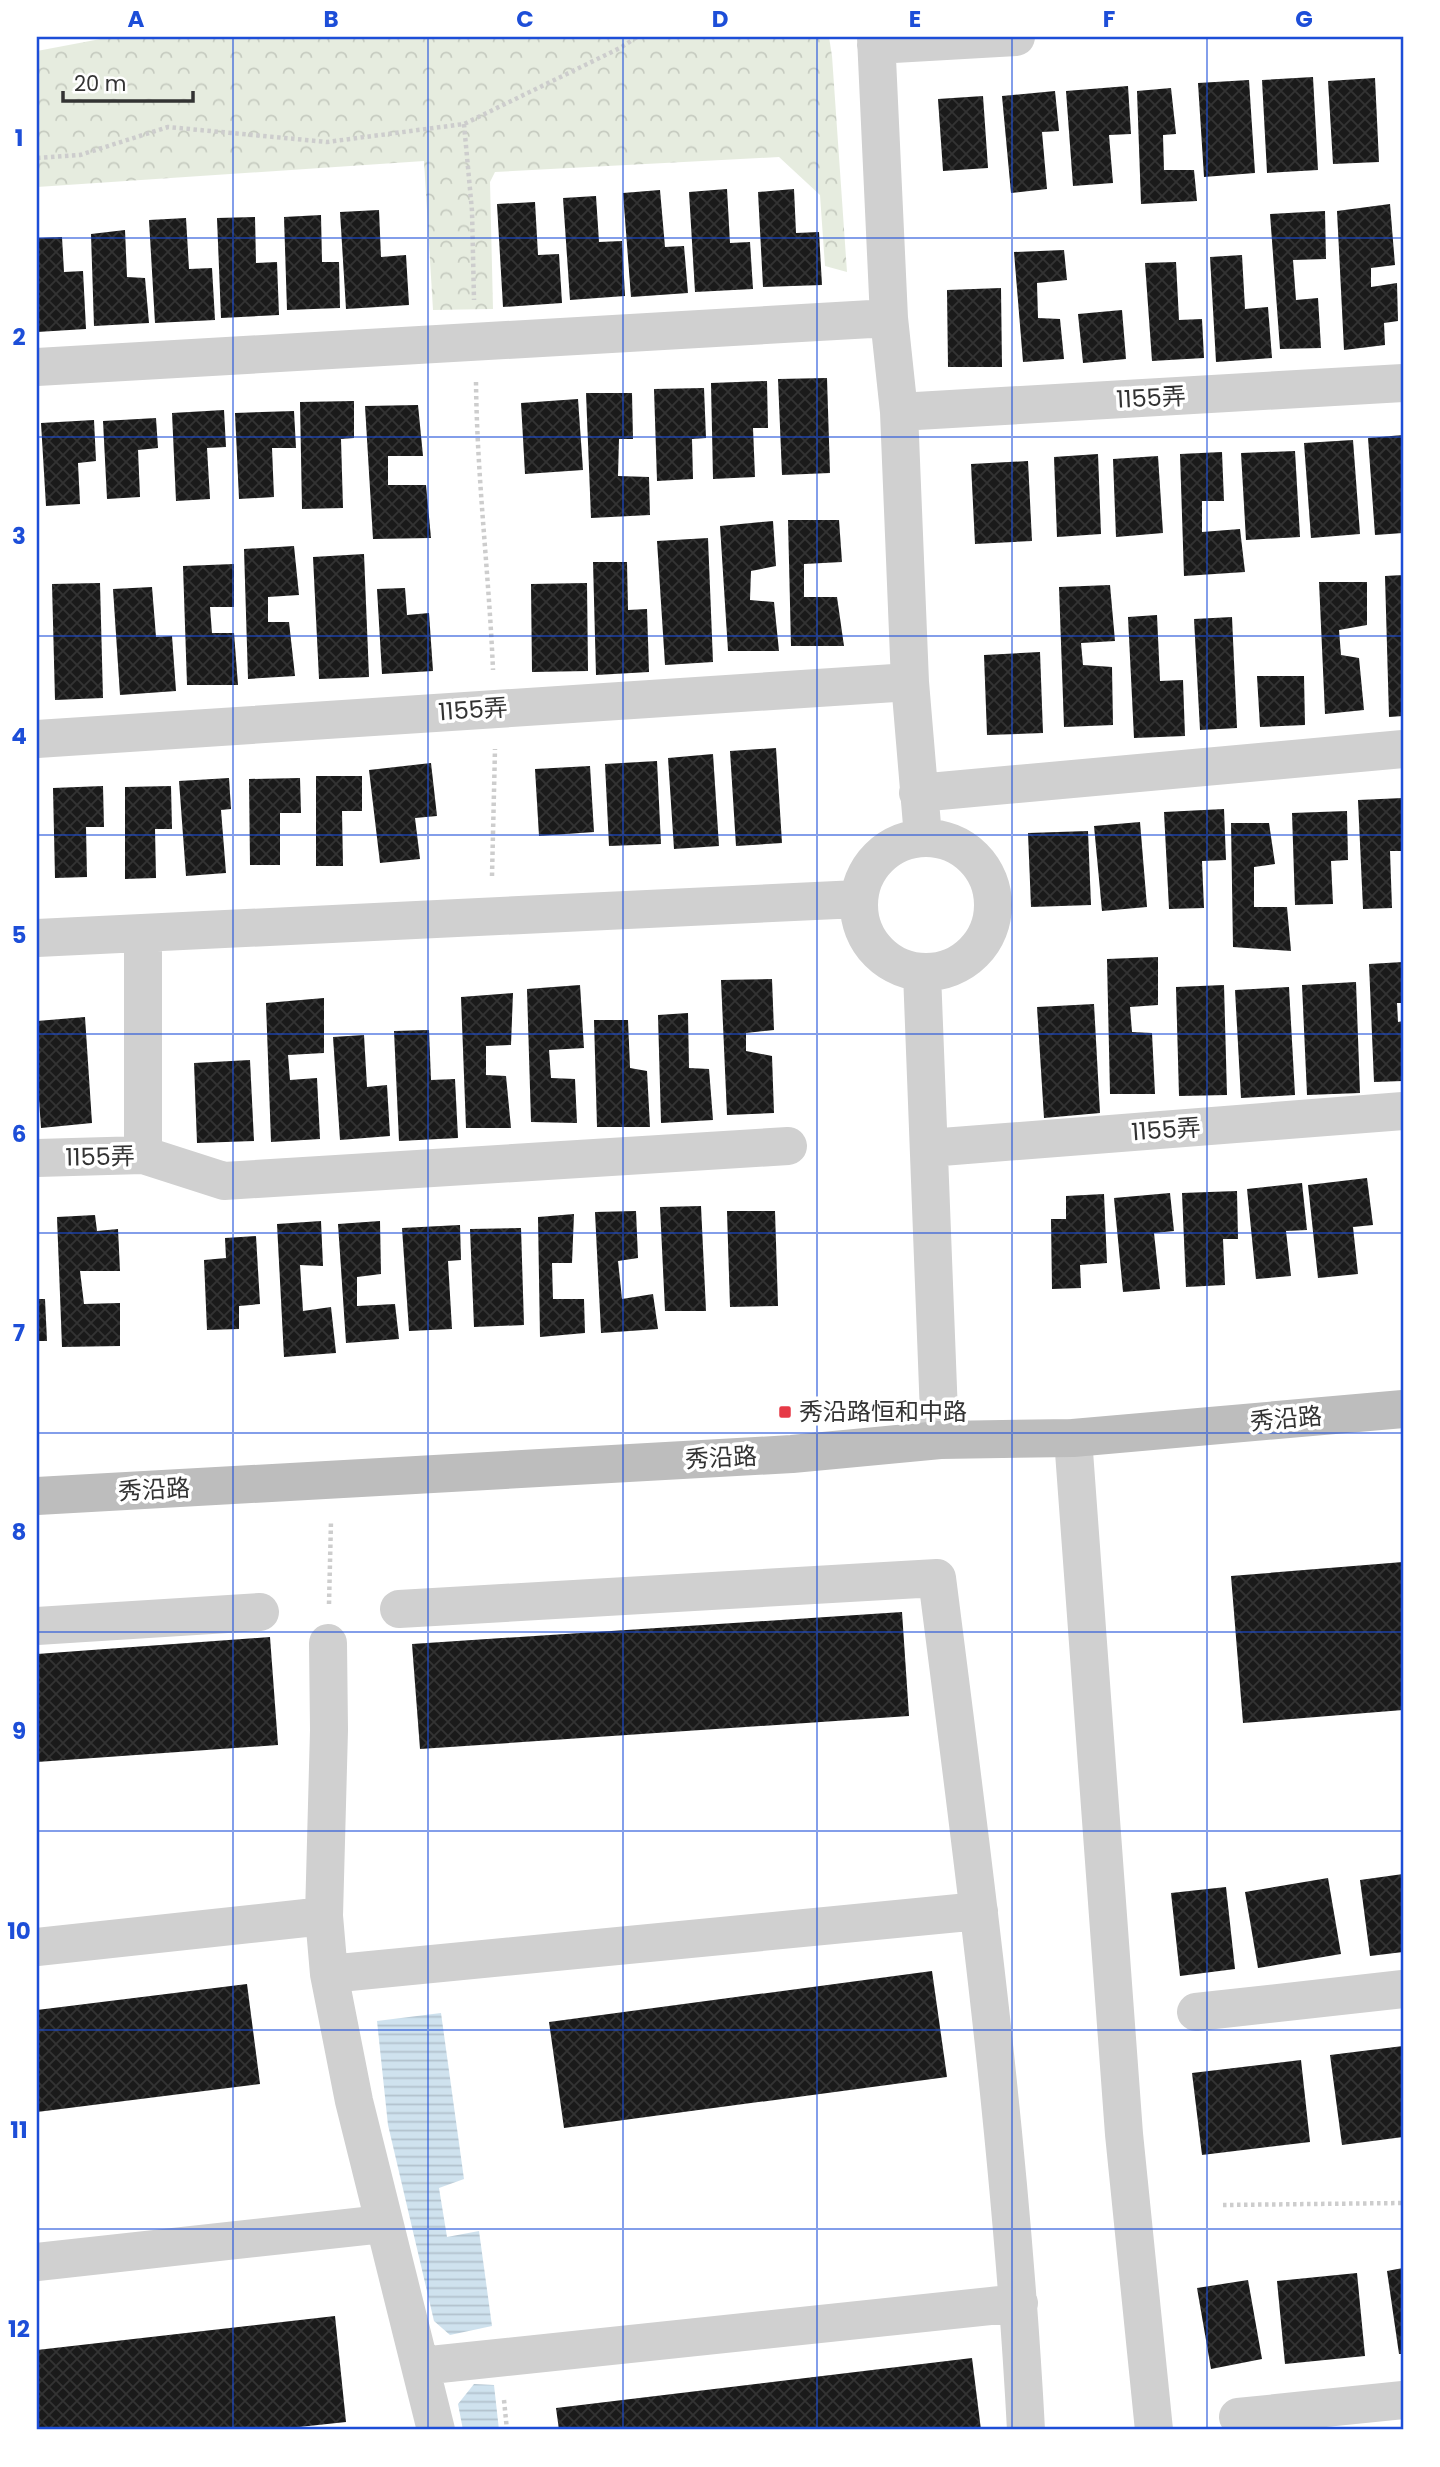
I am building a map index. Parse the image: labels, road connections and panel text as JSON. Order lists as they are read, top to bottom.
{
  "streets": {
    "main road": ["秀沿路"],
    "street": ["1155弄"]
  },
  "places": {
    "transit": ["秀沿路恒和中路"]
  },
  "scale_bar": "20 m",
  "grid": {
    "columns": [
      "A",
      "B",
      "C",
      "D",
      "E",
      "F",
      "G"
    ],
    "rows": [
      "1",
      "2",
      "3",
      "4",
      "5",
      "6",
      "7",
      "8",
      "9",
      "10",
      "11",
      "12"
    ]
  }
}
